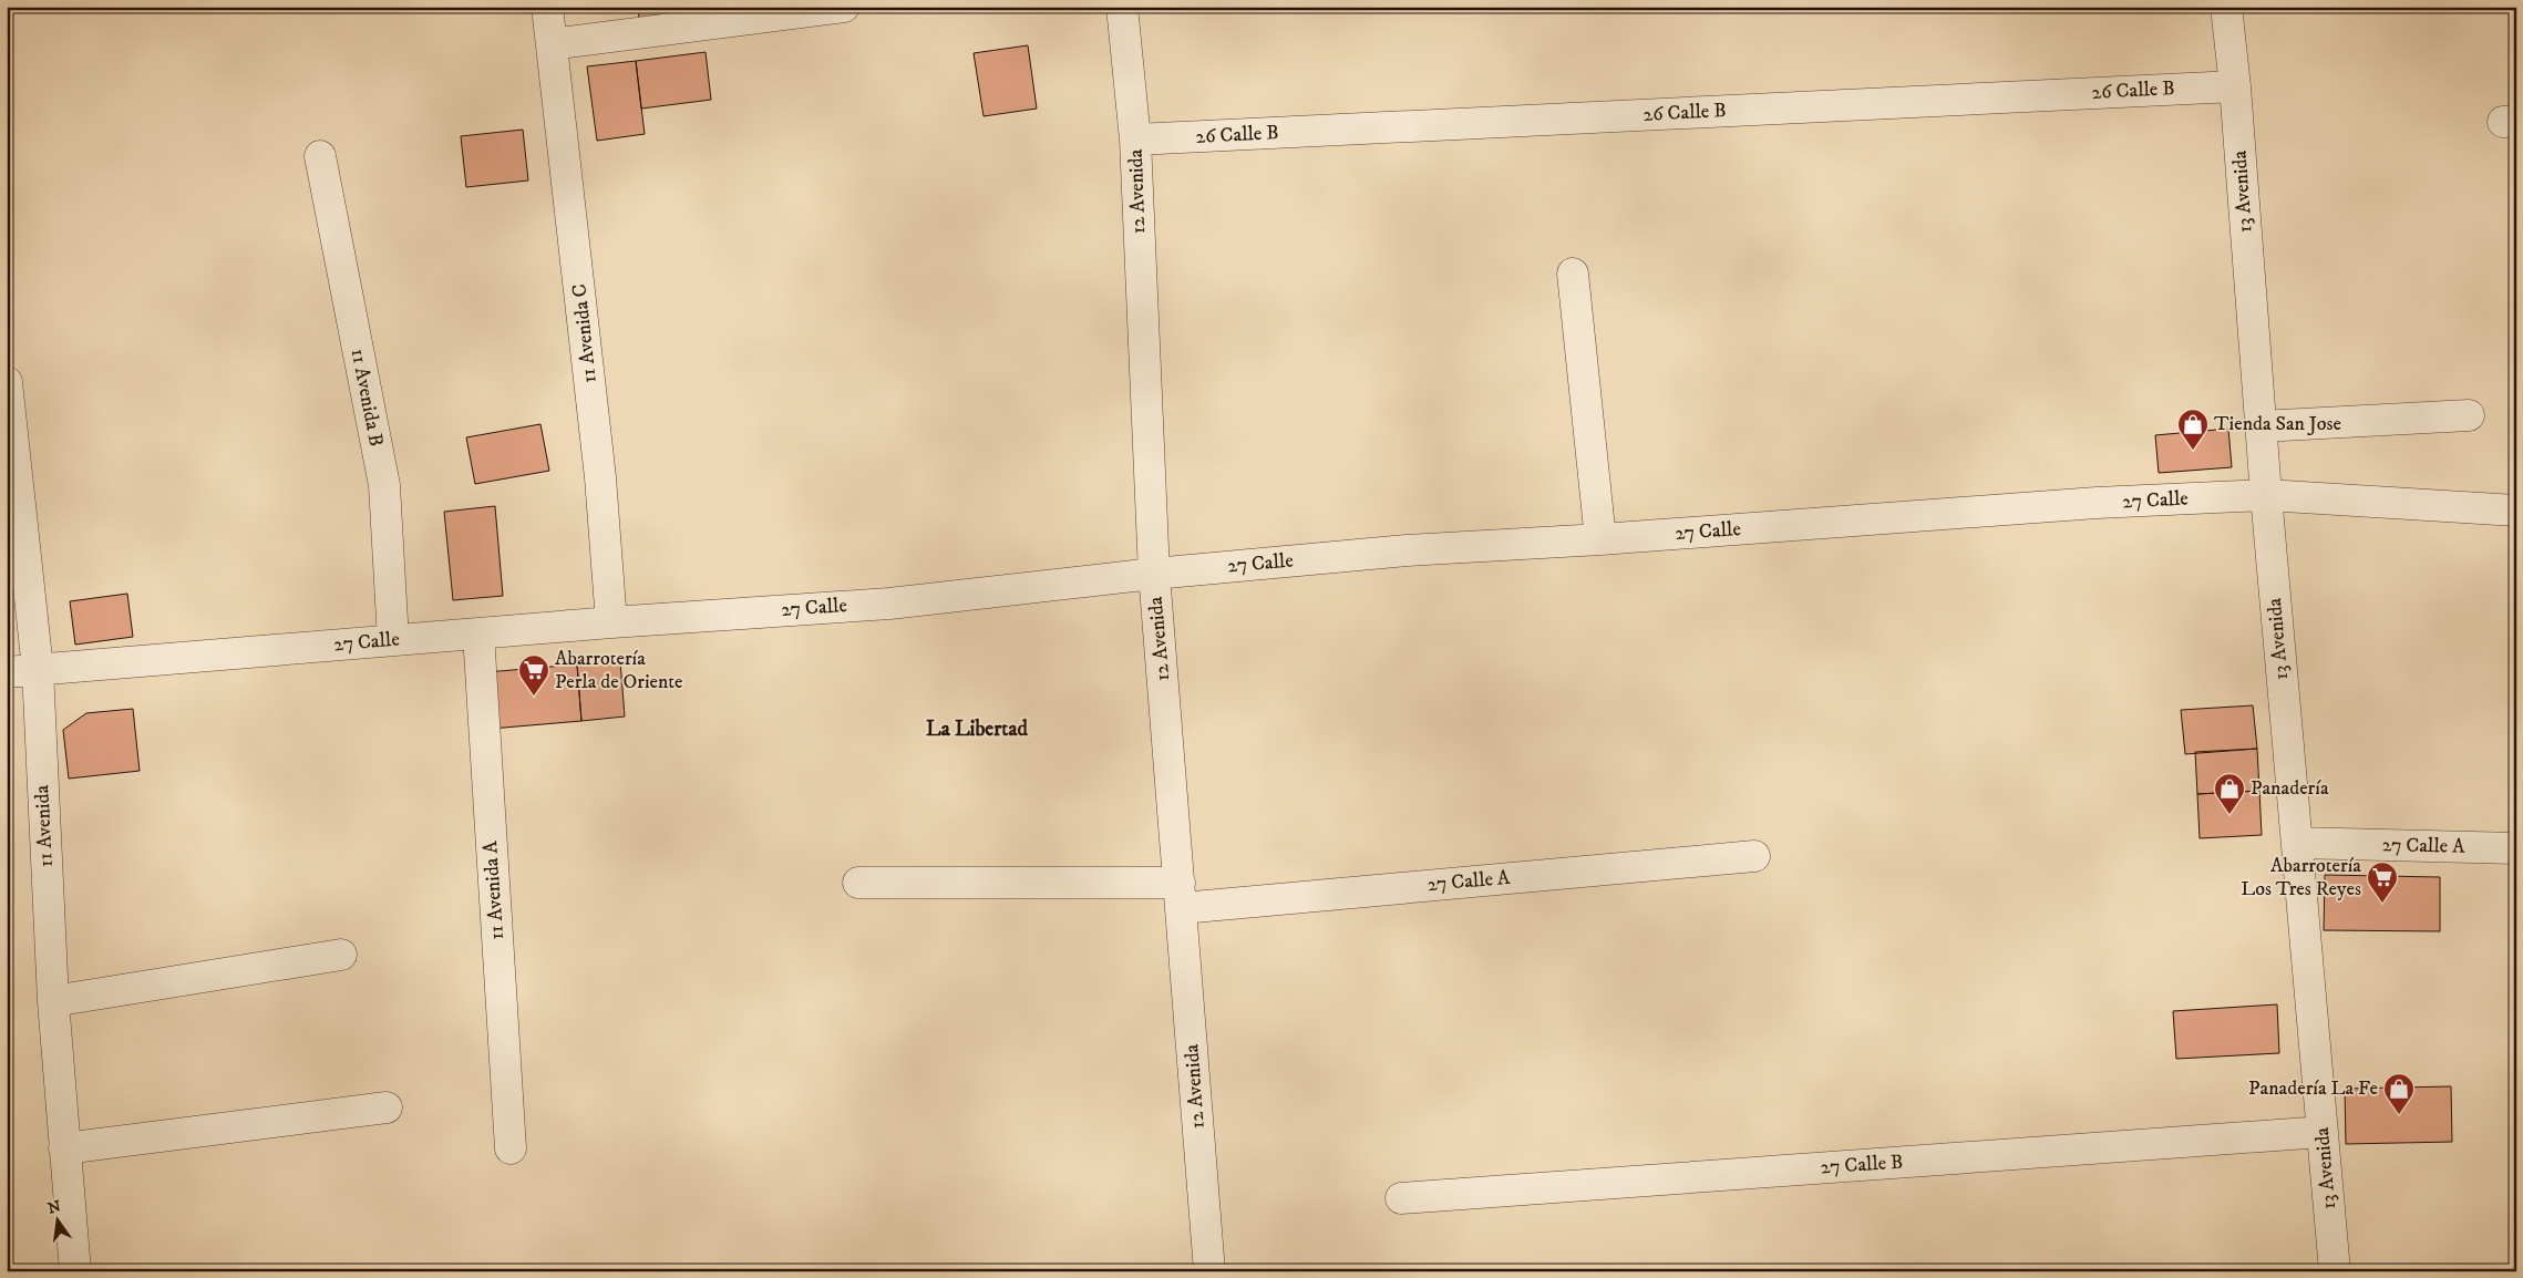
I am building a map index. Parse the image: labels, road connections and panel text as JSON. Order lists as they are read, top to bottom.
{
  "streets": {
    "street": [
      "26 Calle B",
      "12 Avenida",
      "13 Avenida",
      "11 Avenida C",
      "11 Avenida B",
      "27 Calle",
      "11 Avenida",
      "27 Calle A",
      "11 Avenida A",
      "27 Calle B"
    ]
  },
  "crossings": [
    ["26 Calle B", "12 Avenida"],
    ["26 Calle B", "13 Avenida"],
    ["12 Avenida", "27 Calle"],
    ["12 Avenida", "27 Calle A"],
    ["13 Avenida", "27 Calle"],
    ["13 Avenida", "27 Calle A"],
    ["13 Avenida", "27 Calle B"],
    ["11 Avenida C", "27 Calle"],
    ["11 Avenida B", "27 Calle"],
    ["27 Calle", "11 Avenida"],
    ["27 Calle", "11 Avenida A"]
  ],
  "districts": ["La Libertad"],
  "places": {
    "shop": ["Tienda San Jose", "Panadería", "Panadería La Fe"],
    "supermarket": ["Abarrotería Perla de Oriente", "Abarrotería Los Tres Reyes"]
  },
  "north": "top"
}
